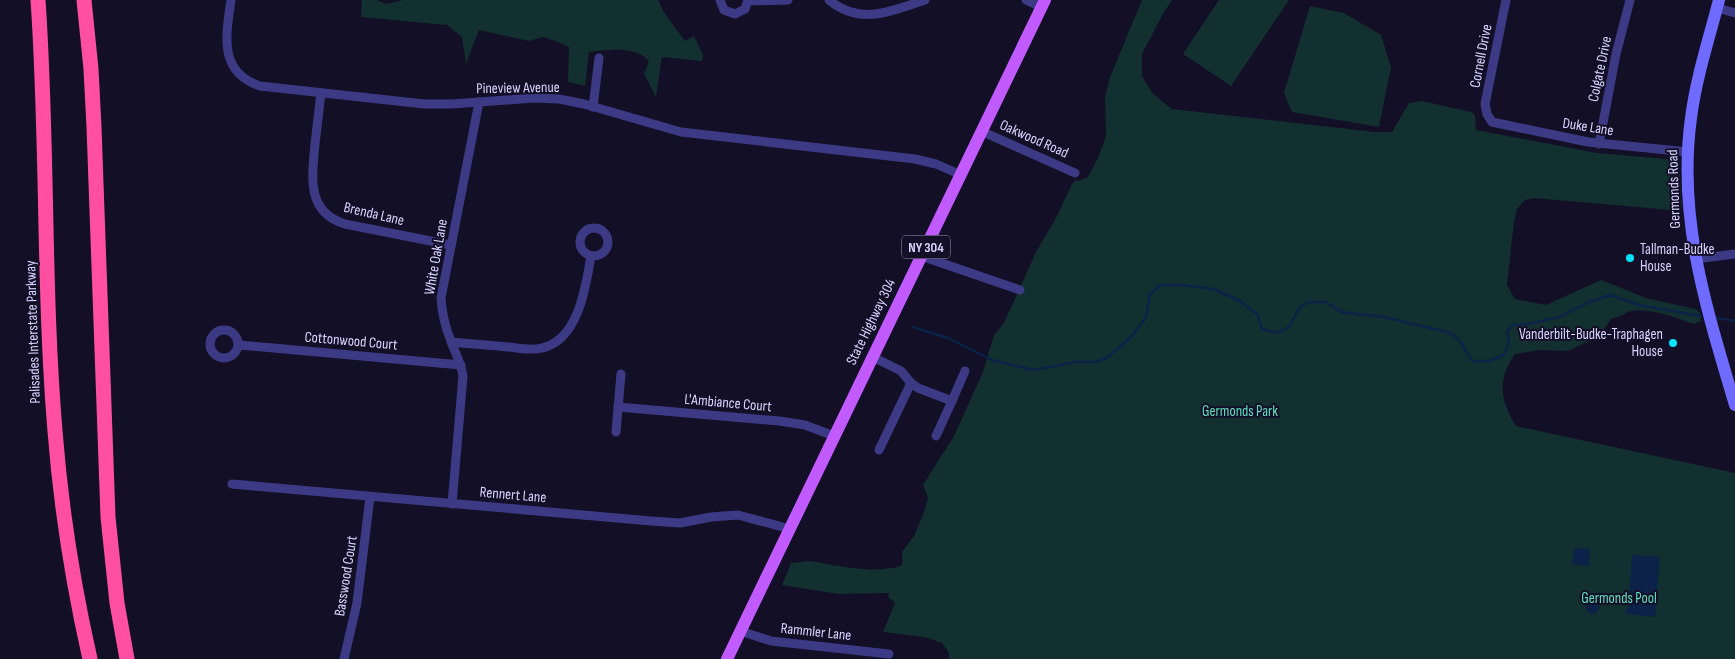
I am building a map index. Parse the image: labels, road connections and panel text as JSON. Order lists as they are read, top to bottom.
{
  "streets": {
    "highway": ["Palisades Interstate Parkway"],
    "main road": ["NY 304", "State Highway 304"],
    "street": [
      "Cornell Drive",
      "Colgate Drive",
      "Pineview Avenue",
      "Duke Lane",
      "Oakwood Road",
      "Germonds Road",
      "Brenda Lane",
      "White Oak Lane",
      "Cottonwood Court",
      "L'Ambiance Court",
      "Rennert Lane",
      "Basswood Court",
      "Rammler Lane"
    ]
  },
  "crossings": [
    ["Cornell Drive", "Duke Lane"],
    ["Colgate Drive", "Duke Lane"],
    ["Pineview Avenue", "Brenda Lane"],
    ["Pineview Avenue", "White Oak Lane"],
    ["Pineview Avenue", "State Highway 304"],
    ["Duke Lane", "Germonds Road"],
    ["Oakwood Road", "State Highway 304"],
    ["Brenda Lane", "White Oak Lane"],
    ["White Oak Lane", "Cottonwood Court"],
    ["White Oak Lane", "Rennert Lane"],
    ["State Highway 304", "L'Ambiance Court"],
    ["State Highway 304", "Rennert Lane"],
    ["State Highway 304", "Rammler Lane"],
    ["Rennert Lane", "Basswood Court"]
  ],
  "parks": ["Germonds Park", "Germonds Pool"],
  "places": ["Tallman-Budke House", "Vanderbilt-Budke-Traphagen House"]
}
